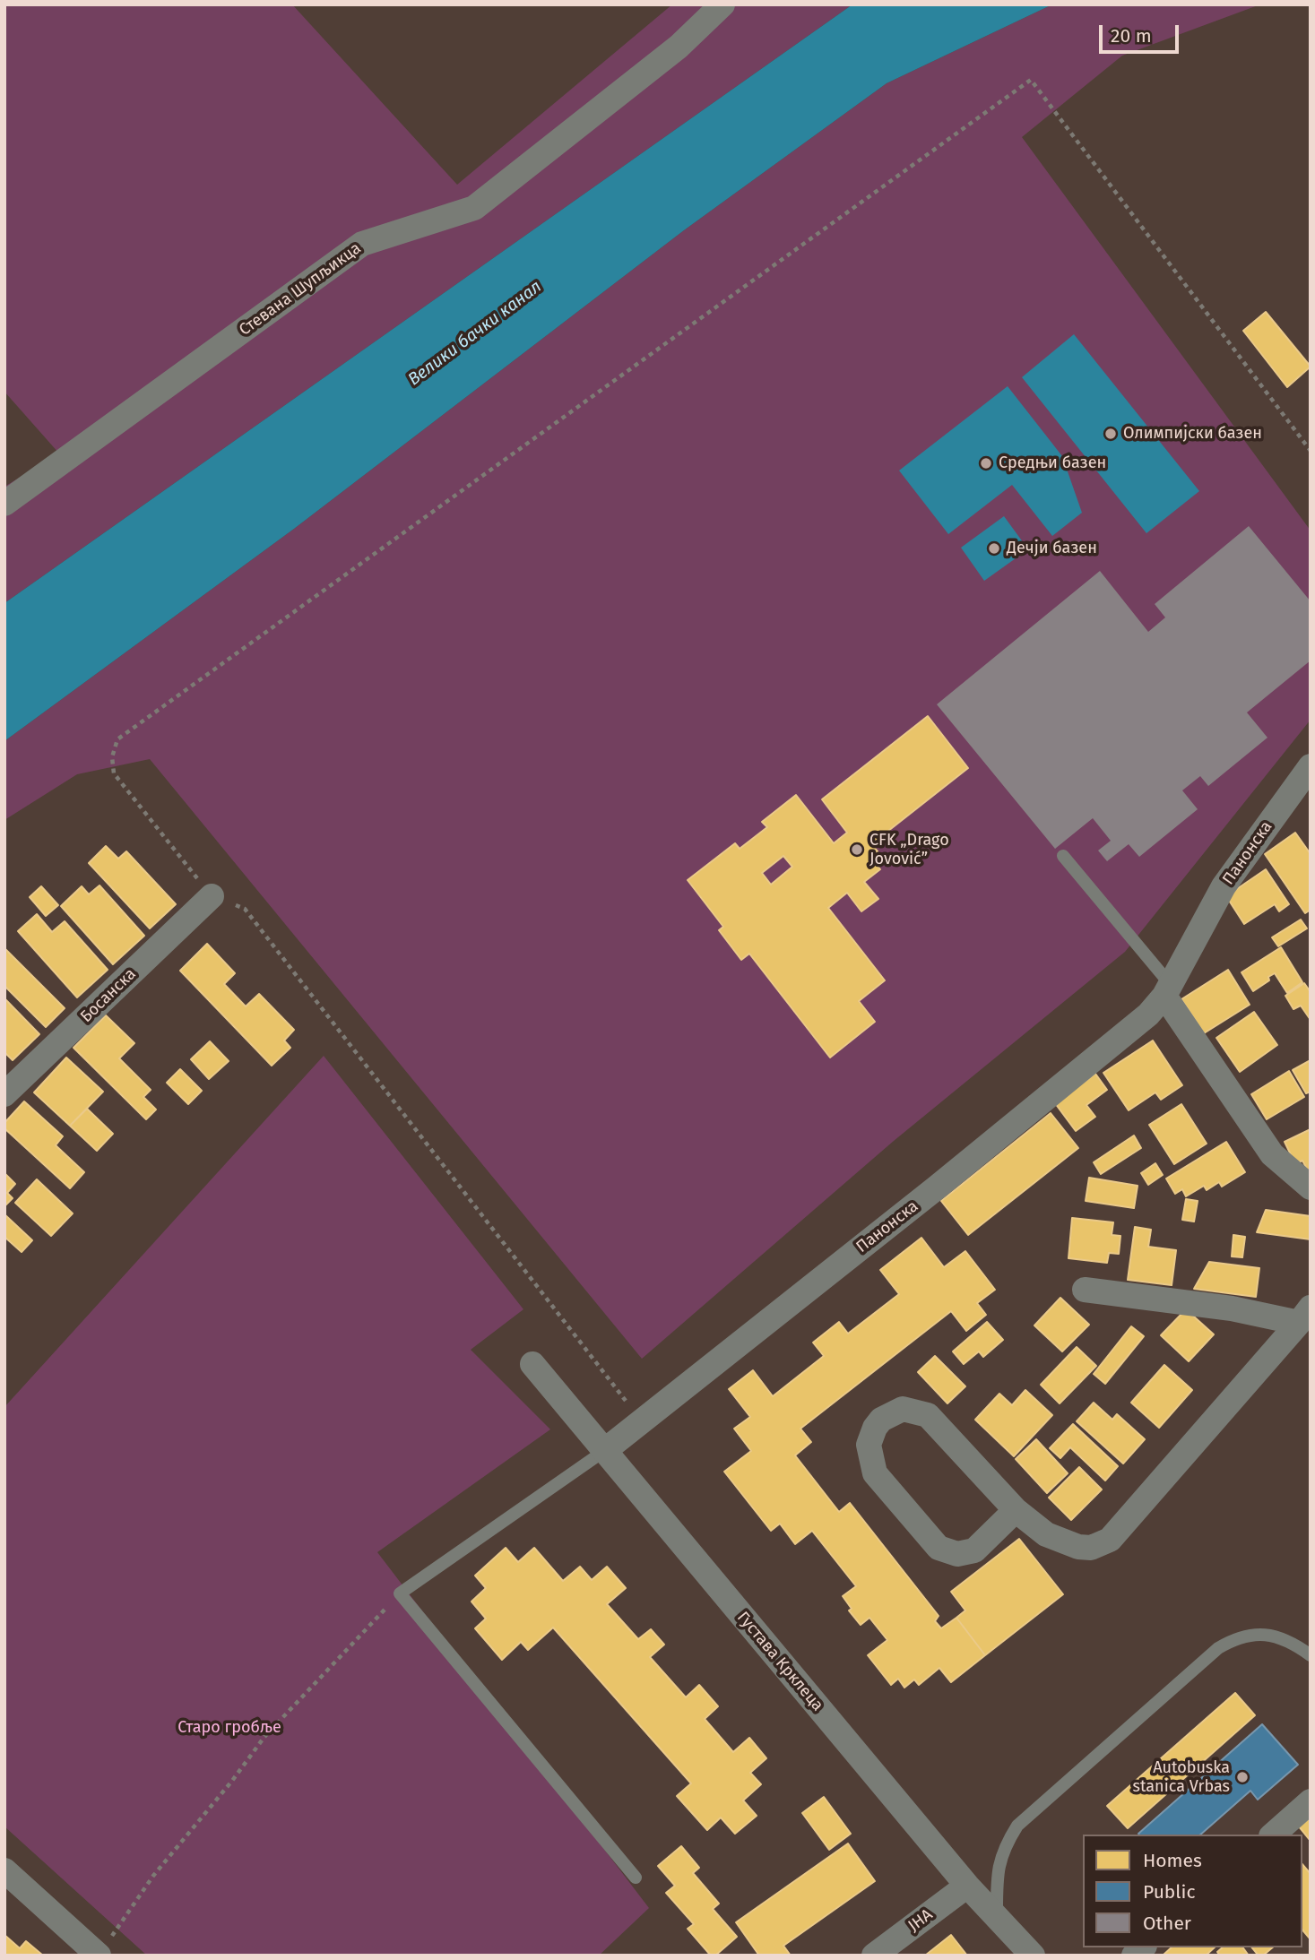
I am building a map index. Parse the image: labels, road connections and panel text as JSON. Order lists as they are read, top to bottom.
{
  "streets": {
    "street": [
      "Стевана Шупљикца",
      "Панонска",
      "Босанска",
      "Густава Крклеца",
      "ЈНА"
    ]
  },
  "crossings": [
    ["Панонска", "Густава Крклеца"],
    ["Густава Крклеца", "ЈНА"]
  ],
  "water": ["Велики бачки канал"],
  "parks": ["Старо гробље"],
  "places": [
    "Олимпијски базен",
    "Средњи базен",
    "Дечји базен",
    "CFK „Drago Jovović”",
    "Autobuska stanica Vrbas"
  ],
  "legend": ["Homes", "Public", "Other"],
  "scale_bar": "20 m"
}
